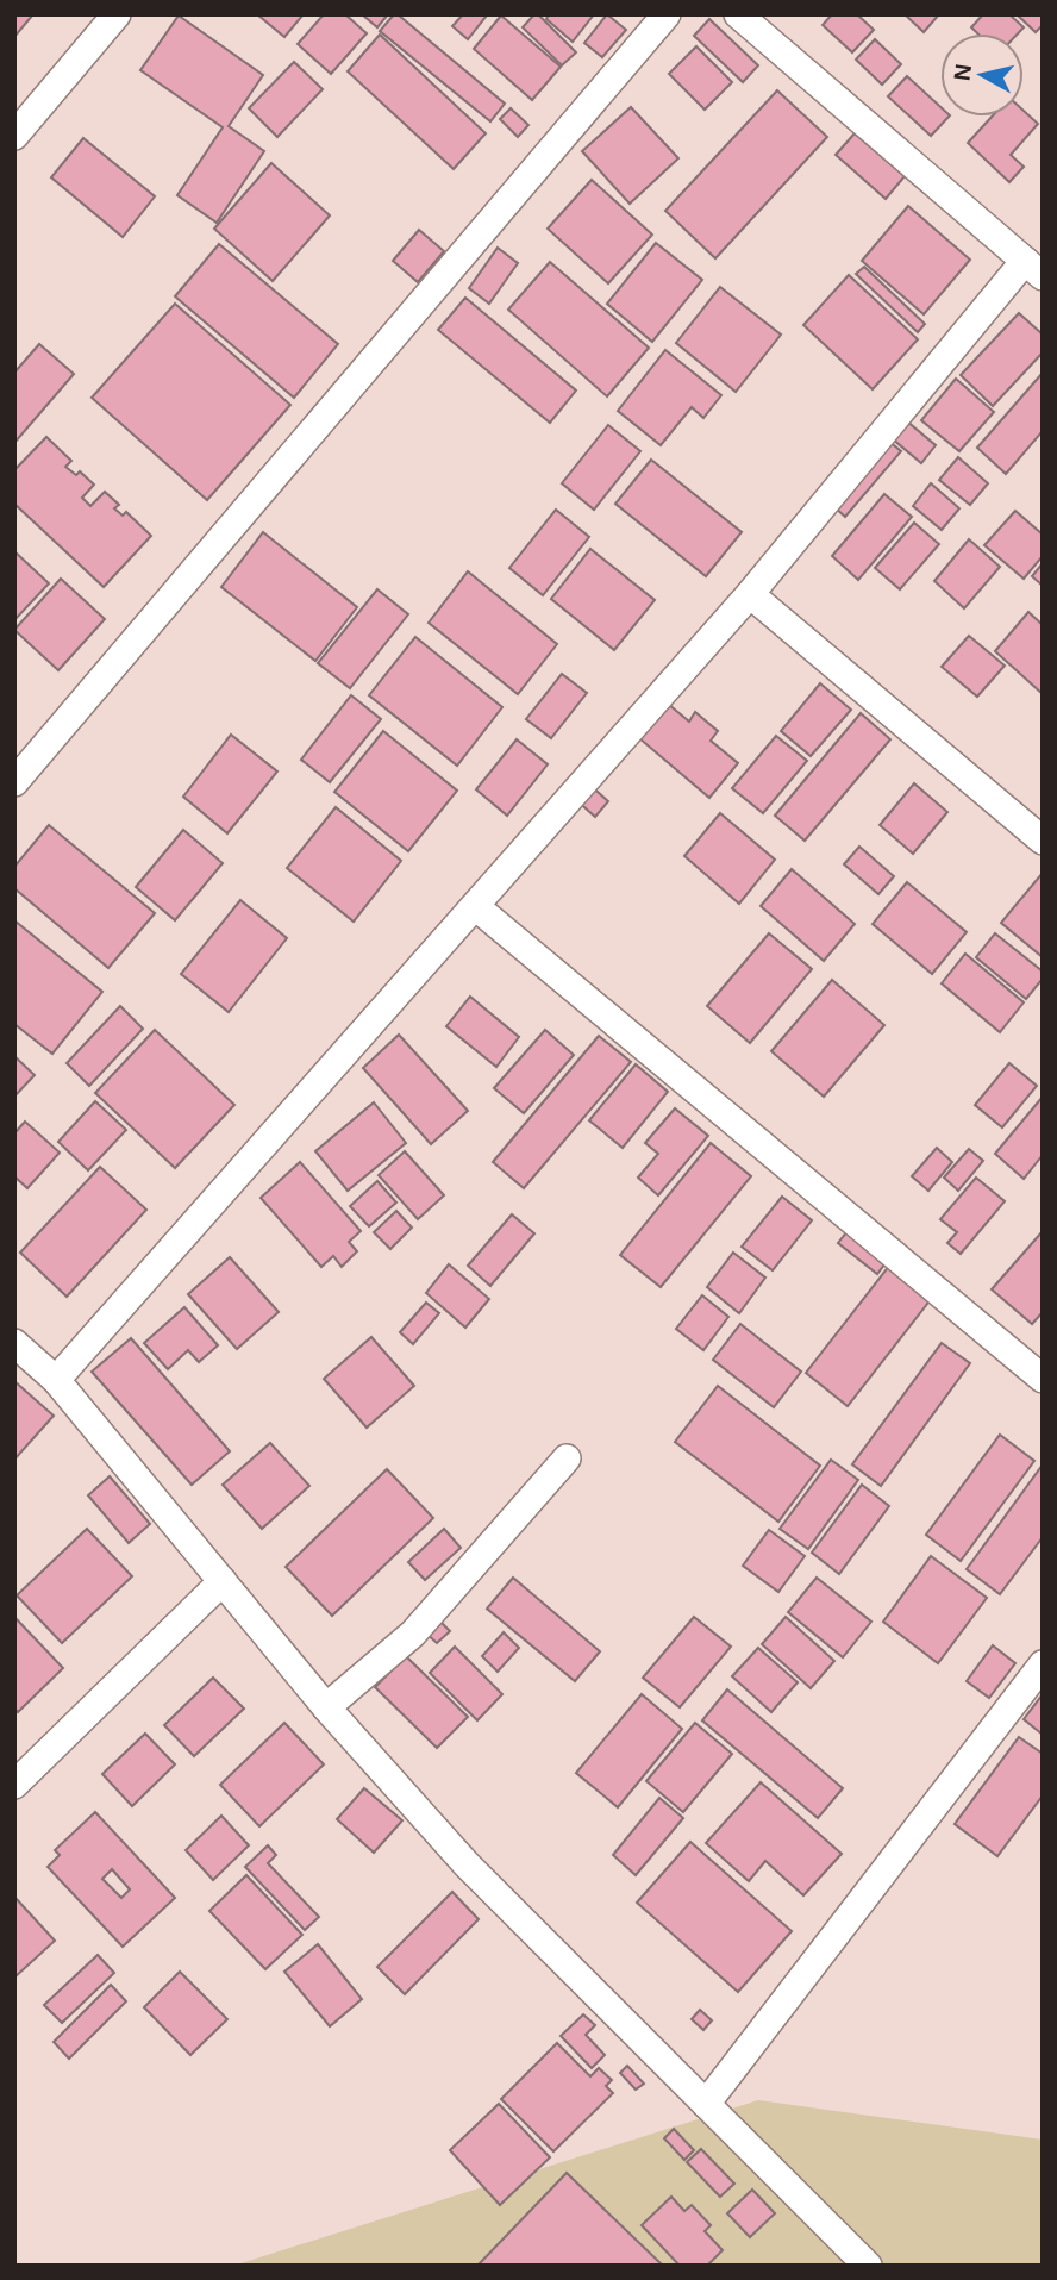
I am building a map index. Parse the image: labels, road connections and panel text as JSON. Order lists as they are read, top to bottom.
{
  "north": "left"
}
